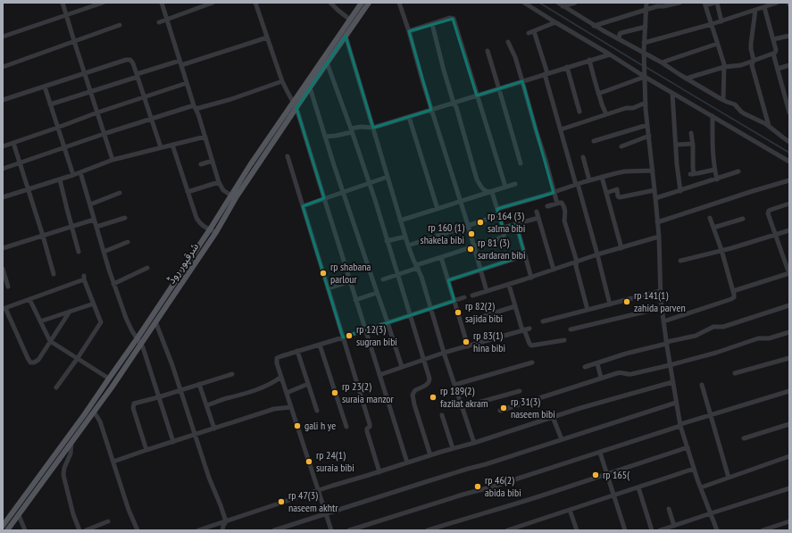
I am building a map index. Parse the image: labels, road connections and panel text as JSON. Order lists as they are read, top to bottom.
{
  "streets": {
    "main road": ["شرقپور روڈ"]
  },
  "places": [
    "rp 164 (3) salma bibi",
    "rp 160 (1) shakela bibi",
    "rp 81 (3) sardaran bibi",
    "rp shabana parlour",
    "rp 141(1) zahida parven",
    "rp 82(2) sajida bibi",
    "rp 12(3) sugran bibi",
    "rp 83(1) hina bibi",
    "rp 23(2) suraia manzor",
    "rp 189(2) fazilat akram",
    "rp 31(3) naseem bibi",
    "gali h ye",
    "rp 24(1) suraia bibi",
    "rp 165(",
    "rp 46(2) abida bibi",
    "rp 47(3) naseem akhtr"
  ]
}
